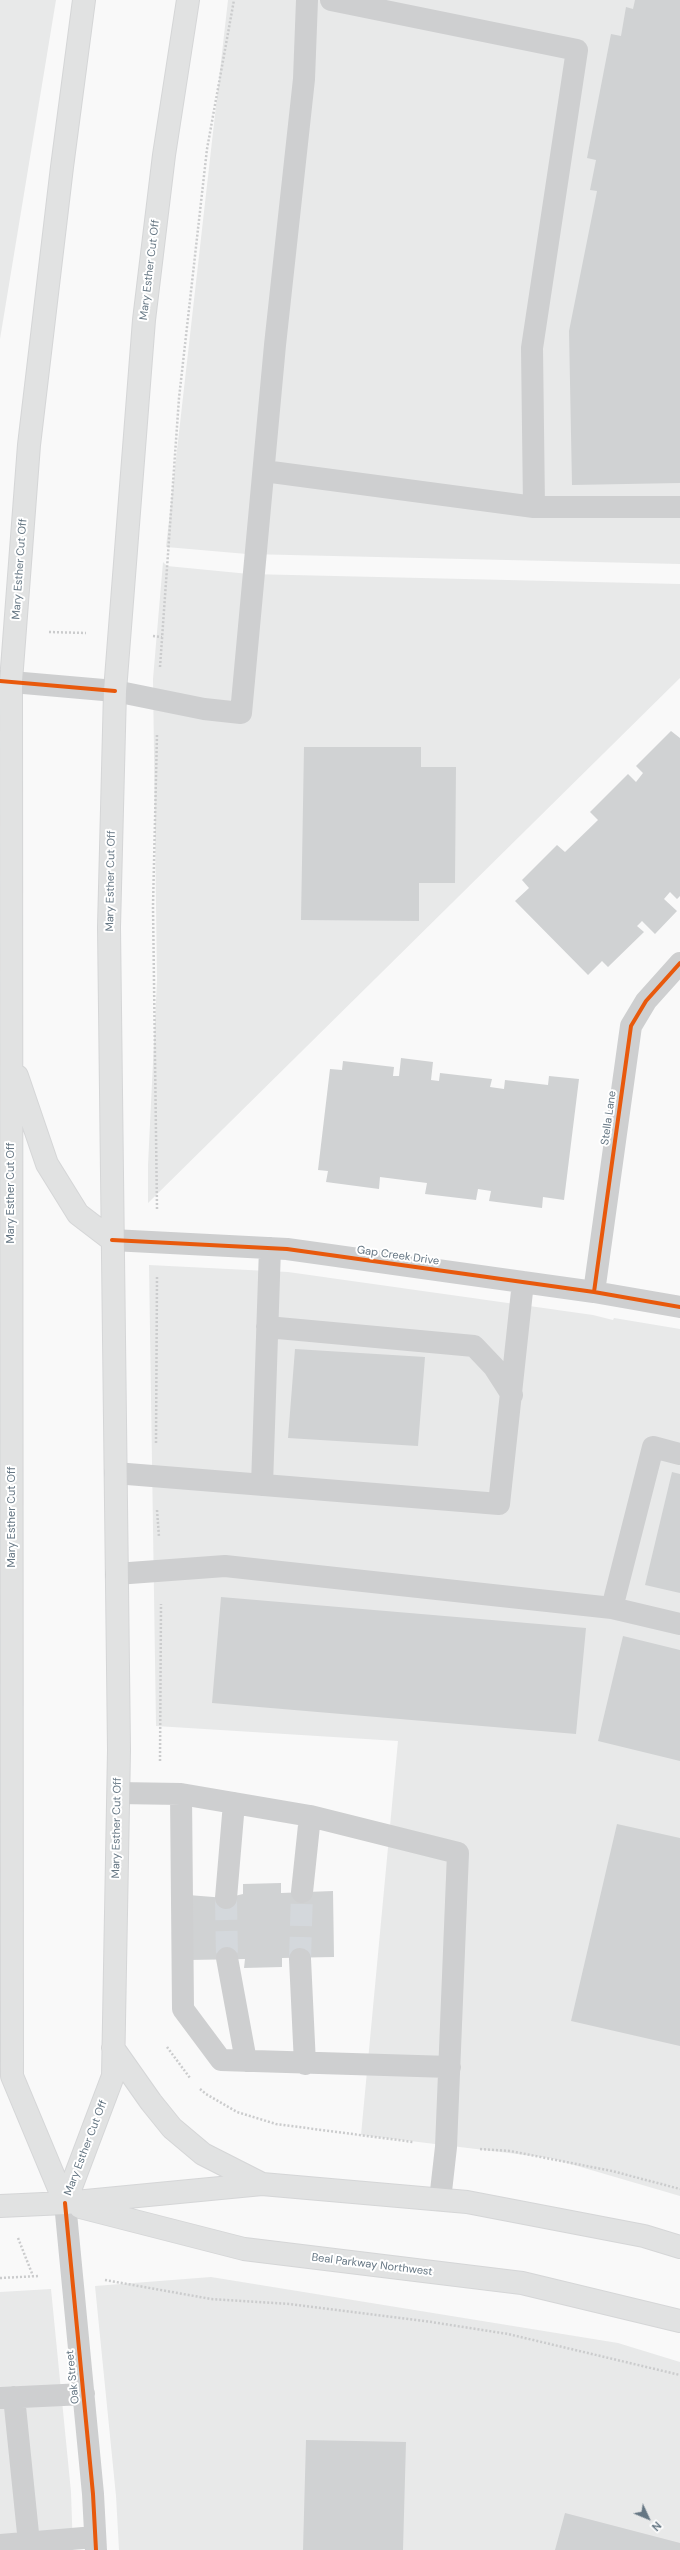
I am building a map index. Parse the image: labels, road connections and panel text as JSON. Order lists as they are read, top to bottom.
{
  "streets": {
    "main road": ["Mary Esther Cut Off", "Beal Parkway Northwest"],
    "street": ["Stella Lane", "Gap Creek Drive", "Oak Street"]
  },
  "crossings": [
    ["Mary Esther Cut Off", "Gap Creek Drive"],
    ["Mary Esther Cut Off", "Beal Parkway Northwest"],
    ["Mary Esther Cut Off", "Oak Street"],
    ["Stella Lane", "Gap Creek Drive"],
    ["Beal Parkway Northwest", "Oak Street"]
  ],
  "north": "bottom right"
}
